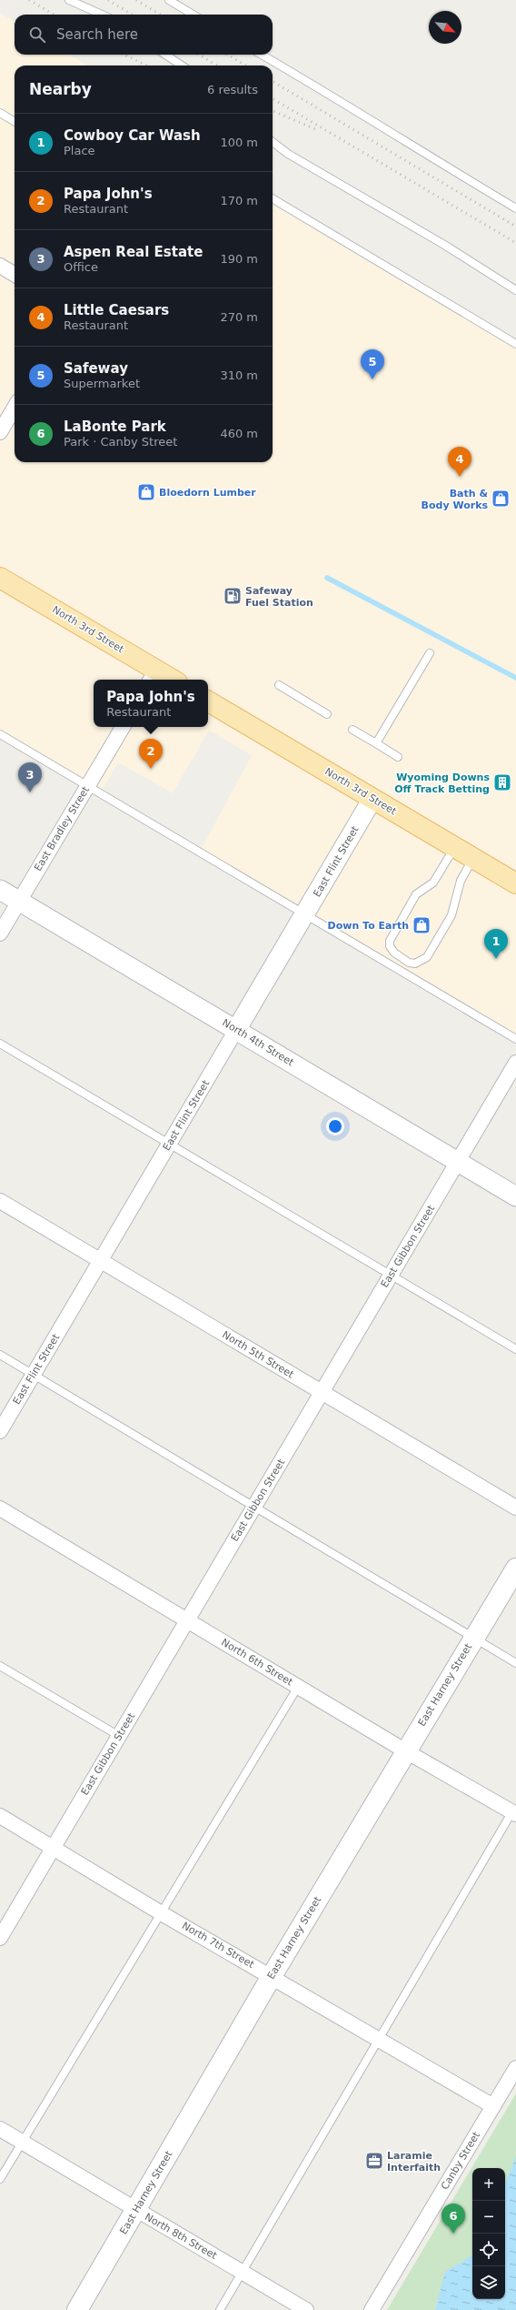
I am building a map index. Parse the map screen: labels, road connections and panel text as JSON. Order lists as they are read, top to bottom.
{
  "streets": {
    "main road": ["North 3rd Street", "East Harney Street"],
    "street": [
      "East Bradley Street",
      "East Flint Street",
      "North 4th Street",
      "East Gibbon Street",
      "North 5th Street",
      "North 6th Street",
      "North 7th Street",
      "Canby Street",
      "North 8th Street"
    ]
  },
  "crossings": [
    ["North 3rd Street", "East Flint Street"],
    ["East Bradley Street", "North 4th Street"],
    ["East Flint Street", "North 4th Street"],
    ["East Flint Street", "North 5th Street"],
    ["North 4th Street", "East Gibbon Street"],
    ["East Gibbon Street", "North 5th Street"],
    ["East Gibbon Street", "North 6th Street"],
    ["East Gibbon Street", "North 7th Street"],
    ["North 6th Street", "East Harney Street"],
    ["East Harney Street", "North 7th Street"],
    ["East Harney Street", "North 8th Street"],
    ["North 7th Street", "Canby Street"]
  ],
  "places": {
    "shop": ["Bloedorn Lumber", "Bath & Body Works", "Down To Earth"],
    "fuel station": ["Safeway Fuel Station"],
    "building": ["Wyoming Downs Off Track Betting"],
    "office": ["Laramie Interfaith"]
  },
  "north": "bottom right",
  "page": {
    "search": "Search here",
    "heading": ["Nearby", "6 results"],
    "list": [
      {
        "mark": "1",
        "name": "Cowboy Car Wash",
        "note": "Place",
        "value": "100 m"
      },
      {
        "mark": "2",
        "name": "Papa John's",
        "note": "Restaurant",
        "value": "170 m"
      },
      {
        "mark": "3",
        "name": "Aspen Real Estate",
        "note": "Office",
        "value": "190 m"
      },
      {
        "mark": "4",
        "name": "Little Caesars",
        "note": "Restaurant",
        "value": "270 m"
      },
      {
        "mark": "5",
        "name": "Safeway",
        "note": "Supermarket",
        "value": "310 m"
      },
      {
        "mark": "6",
        "name": "LaBonte Park",
        "note": "Park · Canby Street",
        "value": "460 m"
      }
    ],
    "pins": [
      "5",
      "4",
      "2",
      "3",
      "1",
      "6"
    ],
    "popup": ["Papa John's", "Restaurant"],
    "map_buttons": ["+", "−"]
  }
}
